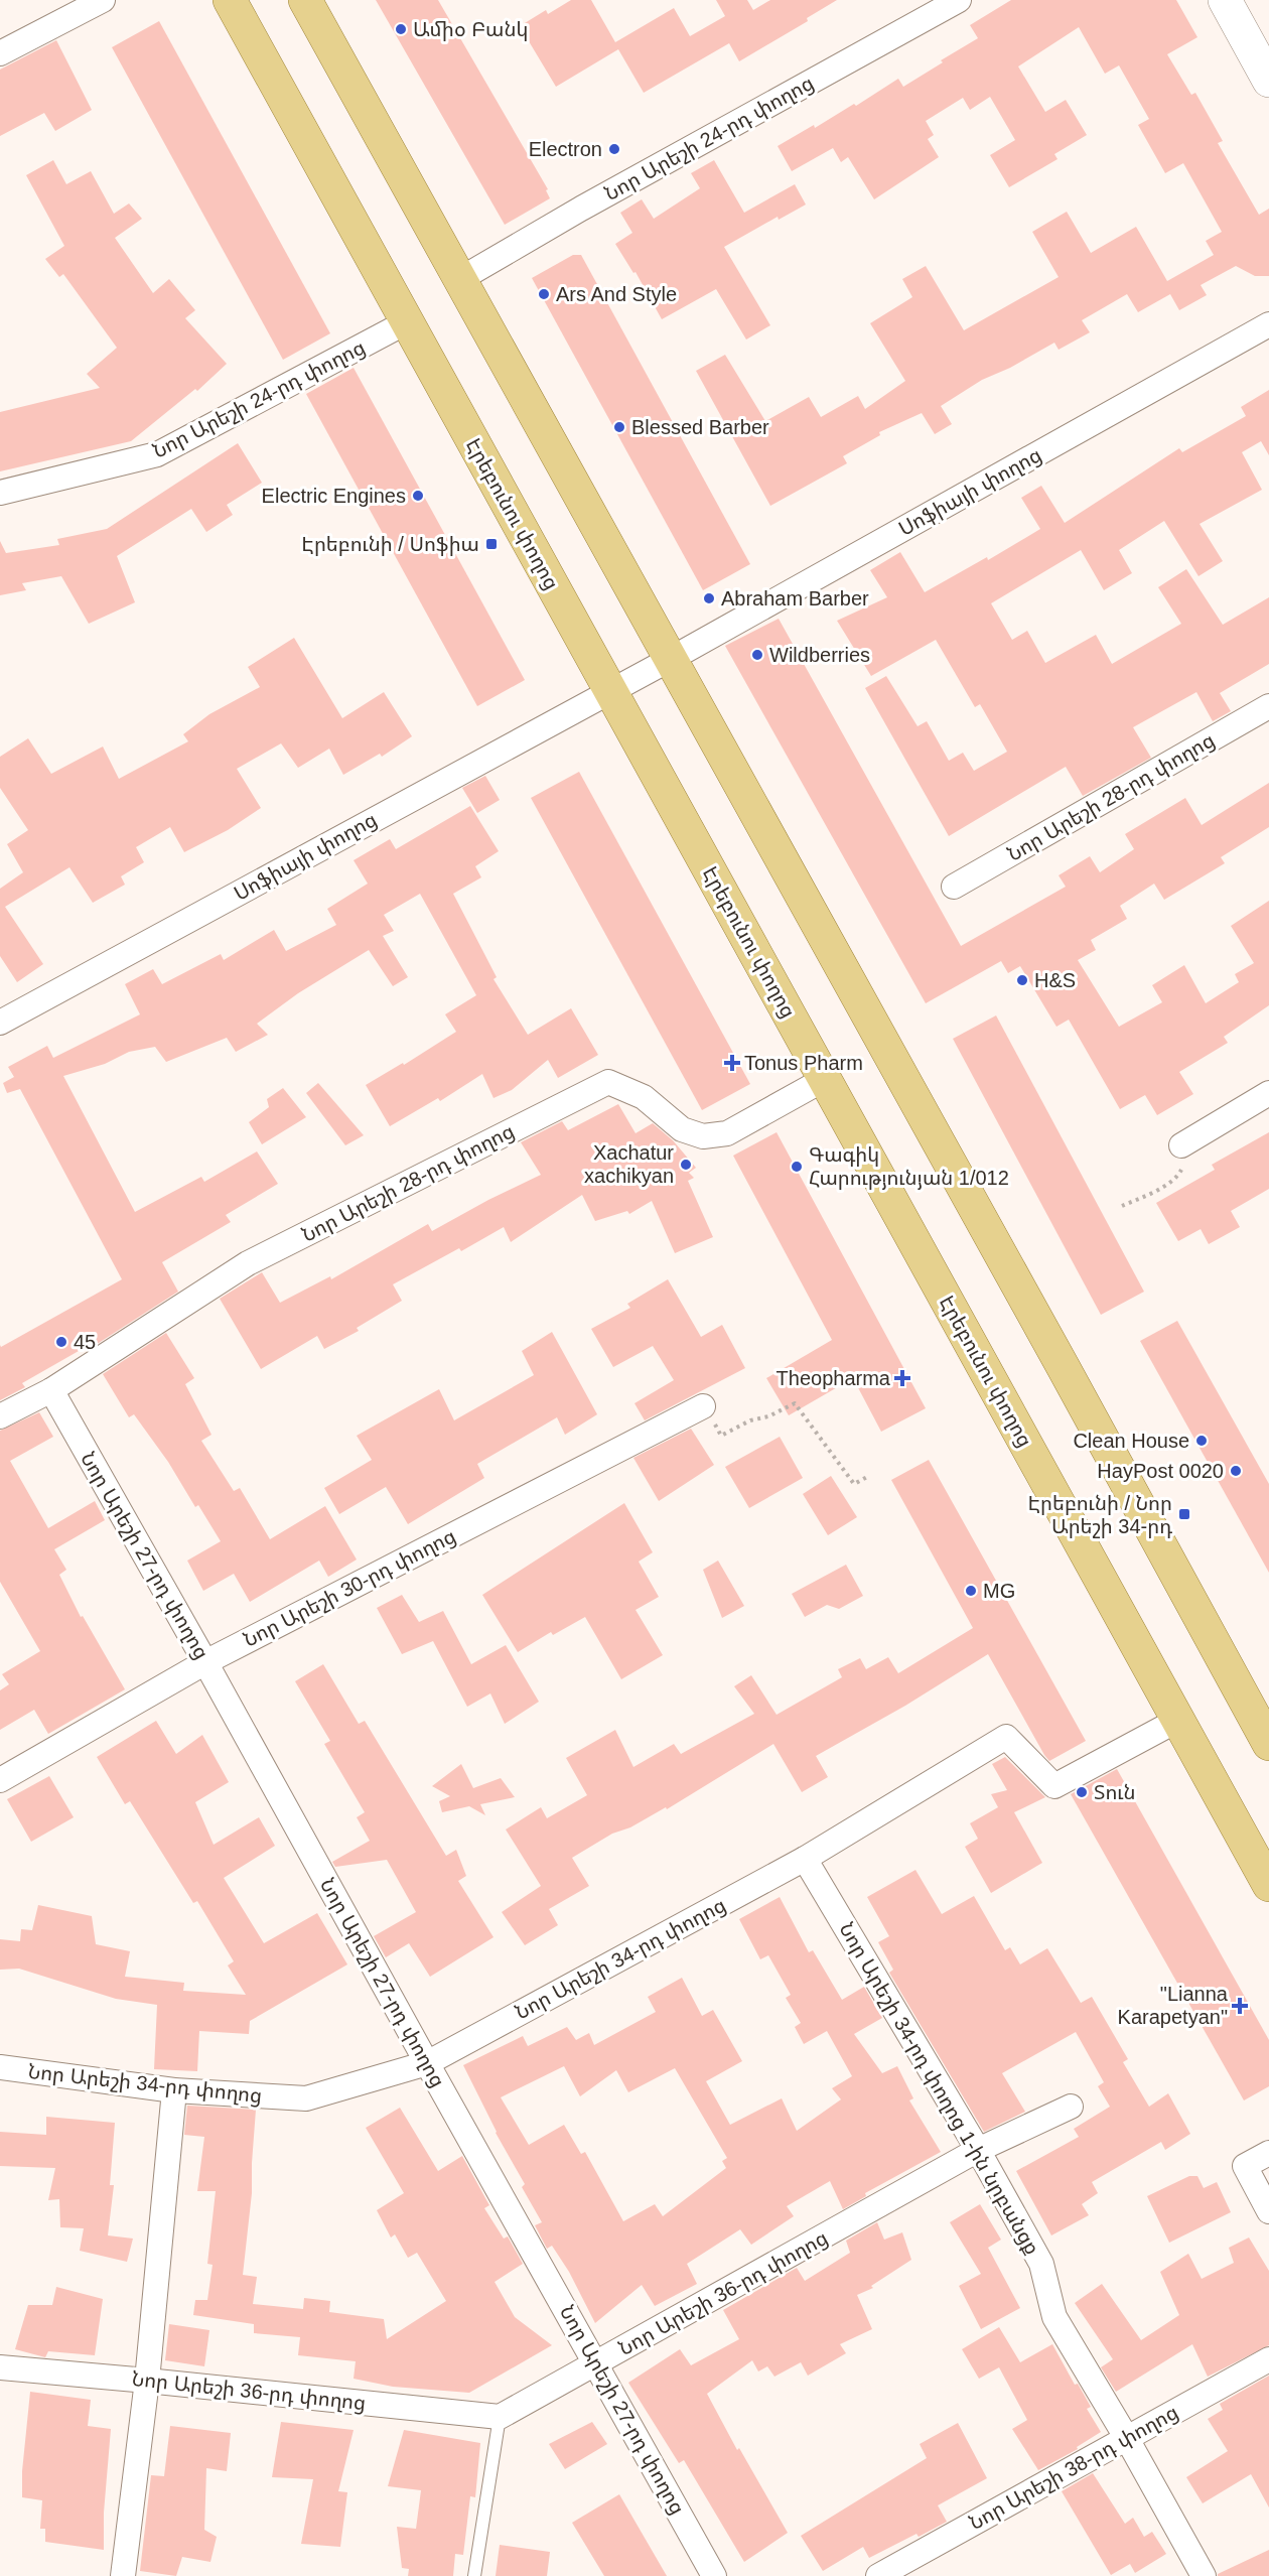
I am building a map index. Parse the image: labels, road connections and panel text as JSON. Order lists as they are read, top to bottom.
{
  "streets": {
    "main road": ["Էրեբունու փողոց"],
    "street": [
      "Նոր Արեշի 24-րդ փողոց",
      "Սոֆիայի փողոց",
      "Նոր Արեշի 28-րդ փողոց",
      "Նոր Արեշի 27-րդ փողոց",
      "Նոր Արեշի 30-րդ փողոց",
      "Նոր Արեշի 34-րդ փողոց",
      "Նոր Արեշի 34-րդ փողոց 1-ին նրբանցք",
      "Նոր Արեշի 36-րդ փողոց",
      "Նոր Արեշի 38-րդ փողոց"
    ]
  },
  "crossings": [
    ["Նոր Արեշի 24-րդ փողոց", "Էրեբունու փողոց"],
    ["Սոֆիայի փողոց", "Էրեբունու փողոց"],
    ["Էրեբունու փողոց", "Նոր Արեշի 28-րդ փողոց"],
    ["Էրեբունու փողոց", "Նոր Արեշի 34-րդ փողոց"],
    ["Նոր Արեշի 28-րդ փողոց", "Նոր Արեշի 27-րդ փողոց"],
    ["Նոր Արեշի 27-րդ փողոց", "Նոր Արեշի 30-րդ փողոց"],
    ["Նոր Արեշի 27-րդ փողոց", "Նոր Արեշի 34-րդ փողոց"],
    ["Նոր Արեշի 27-րդ փողոց", "Նոր Արեշի 36-րդ փողոց"],
    ["Նոր Արեշի 34-րդ փողոց", "Նոր Արեշի 34-րդ փողոց 1-ին նրբանցք"],
    ["Նոր Արեշի 34-րդ փողոց 1-ին նրբանցք", "Նոր Արեշի 36-րդ փողոց"],
    ["Նոր Արեշի 34-րդ փողոց 1-ին նրբանցք", "Նոր Արեշի 38-րդ փողոց"]
  ],
  "places": {
    "other": [
      "Ամիօ Բանկ",
      "Electron",
      "Ars And Style",
      "Blessed Barber",
      "Electric Engines",
      "Abraham Barber",
      "Wildberries",
      "H&S",
      "Xachatur xachikyan",
      "Գագիկ Հարությունյան 1/012",
      "45",
      "Clean House",
      "HayPost 0020",
      "MG",
      "Տուն"
    ],
    "transit": ["Էրեբունի / Սոֆիա", "Էրեբունի / Նոր Արեշի 34-րդ"],
    "health": ["Tonus Pharm", "Theopharma", "\"Lianna Karapetyan\""]
  }
}
